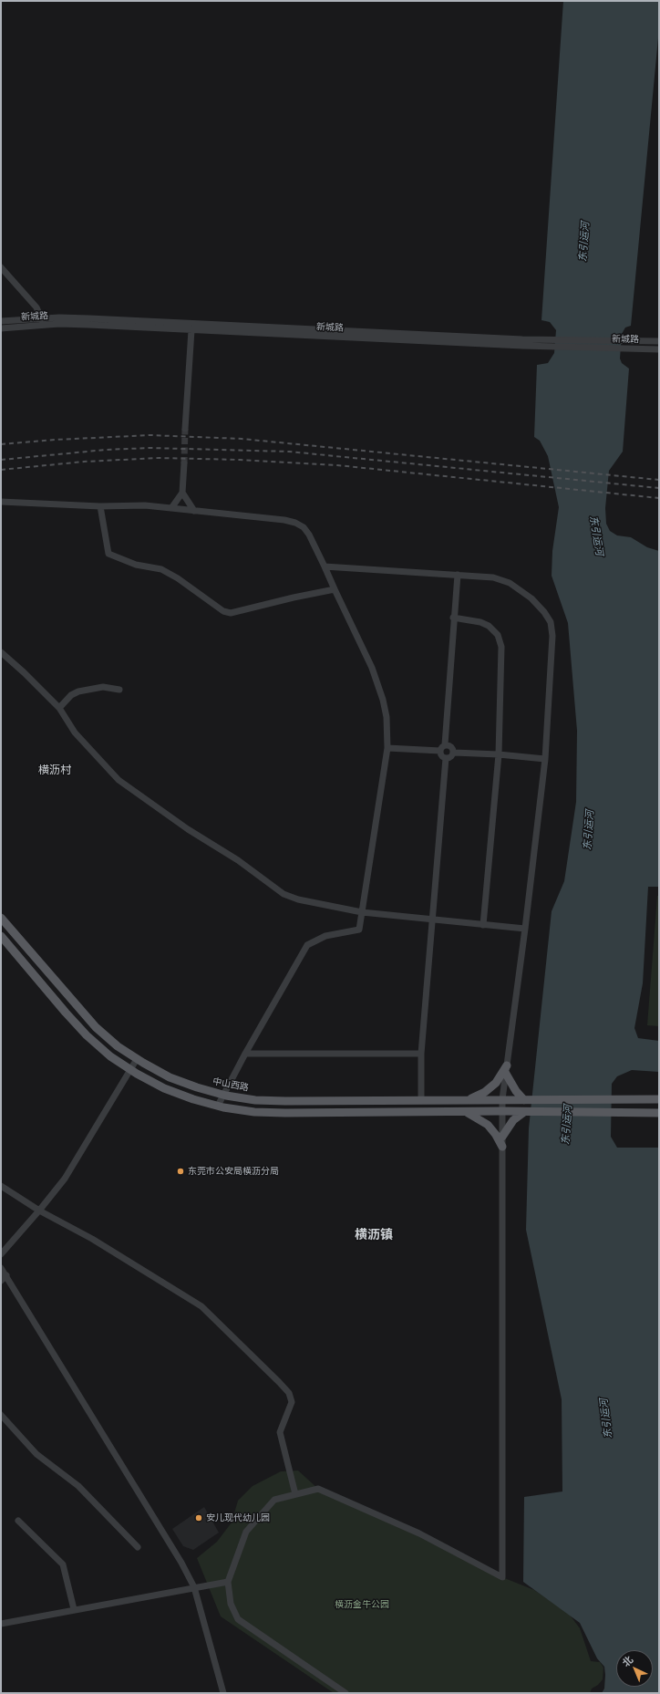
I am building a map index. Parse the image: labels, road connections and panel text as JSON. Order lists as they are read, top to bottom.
{
  "streets": {
    "main road": ["中山西路"],
    "street": ["新城路"]
  },
  "districts": ["横沥村", "横沥镇"],
  "water": ["东引运河"],
  "parks": ["横沥金牛公园"],
  "places": ["东莞市公安局横沥分局", "安儿现代幼儿园"],
  "north": "top left"
}
